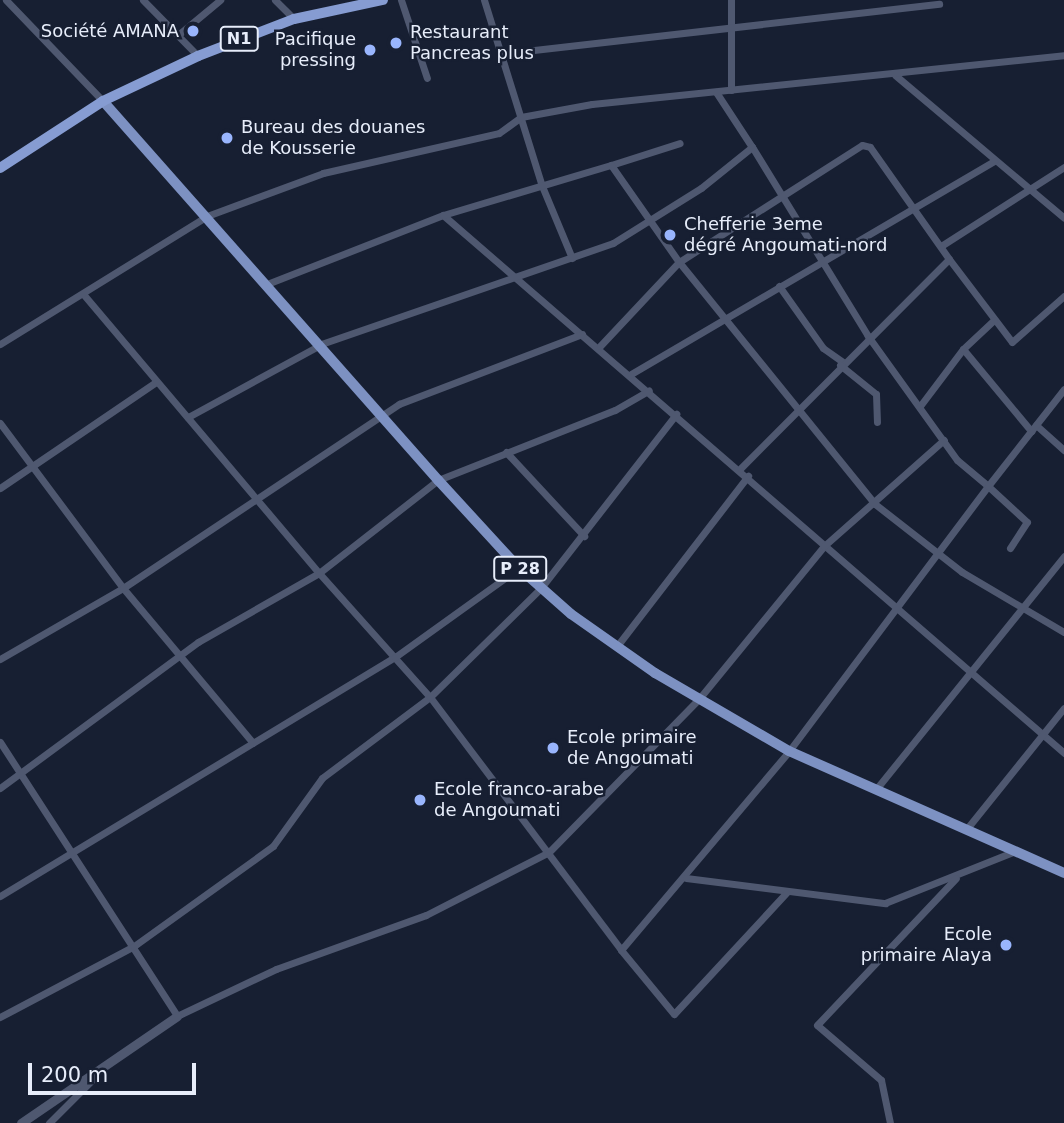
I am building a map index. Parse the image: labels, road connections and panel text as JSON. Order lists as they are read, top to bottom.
{
  "streets": {
    "highway": ["N1"],
    "main road": ["P 28"]
  },
  "crossings": [
    ["N1", "P 28"]
  ],
  "places": [
    "Société AMANA",
    "Restaurant Pancreas plus",
    "Pacifique pressing",
    "Bureau des douanes de Kousserie",
    "Chefferie 3eme dégré Angoumati-nord",
    "Ecole primaire de Angoumati",
    "Ecole franco-arabe de Angoumati",
    "Ecole primaire Alaya"
  ],
  "scale_bar": "200 m"
}
